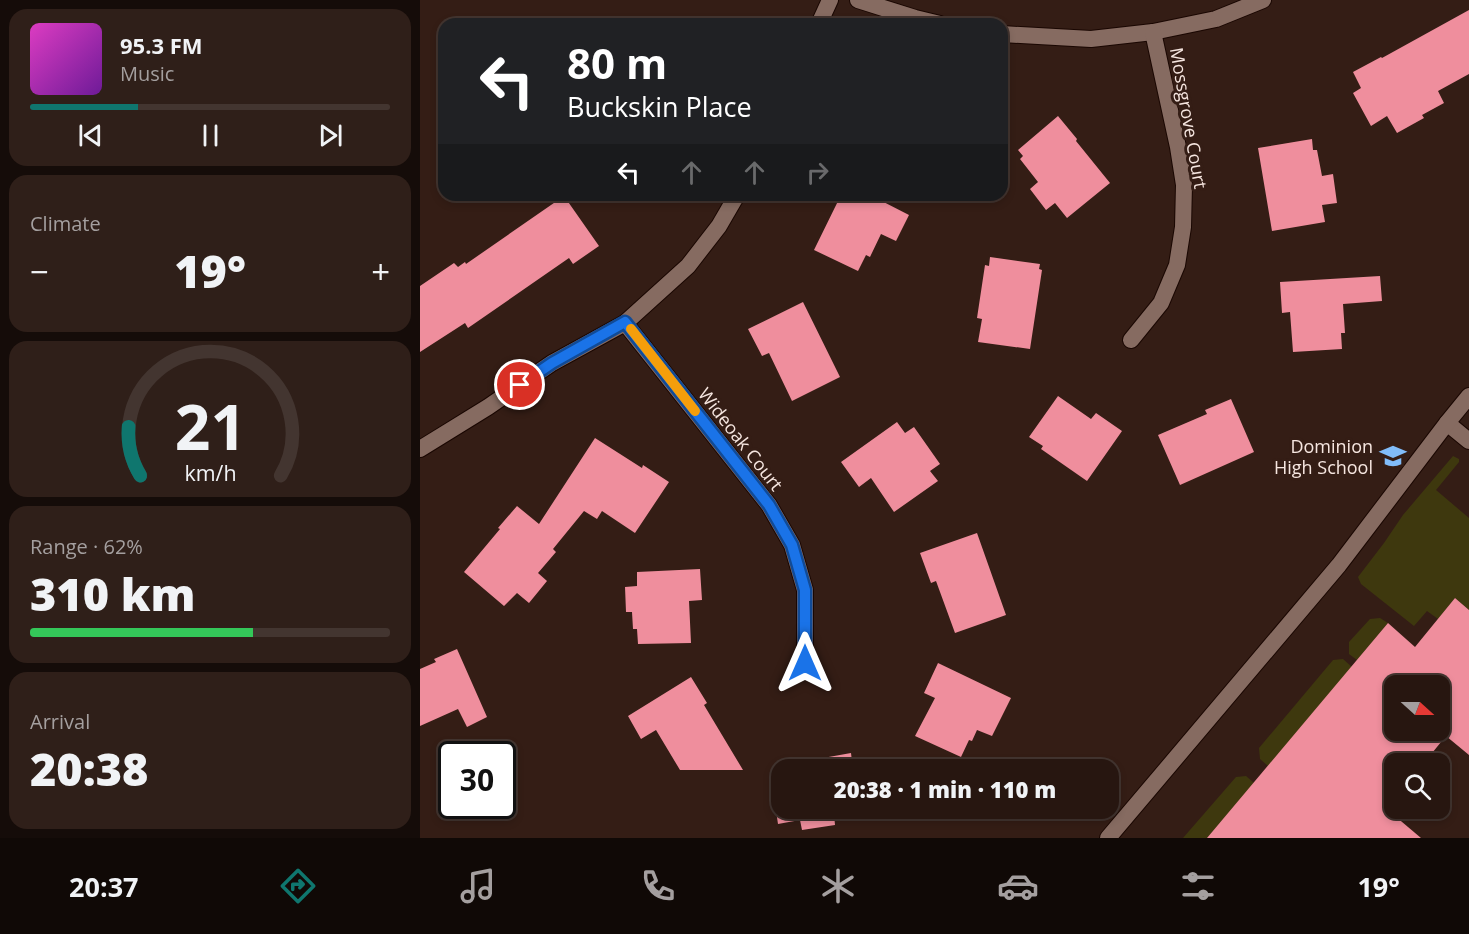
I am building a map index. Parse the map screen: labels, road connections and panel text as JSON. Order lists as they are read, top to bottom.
{
  "streets": {
    "street": ["Mossgrove Court", "Wideoak Court"]
  },
  "places": {
    "school or university": ["Dominion High School"]
  },
  "north": "right",
  "page": {
    "turn": ["80 m", "Buckskin Place"],
    "song": ["95.3 FM", "Music"],
    "tile": [
      "Climate",
      ["Range · 62%", "310 km"],
      ["Arrival", "20:38"]
    ],
    "heat": ["−", "19°", "+"],
    "limit": "30",
    "trip": "20:38 · 1 min · 110 m",
    "tabs": ["20:37", "19°"],
    "gauge": ["21", "km/h"]
  }
}
